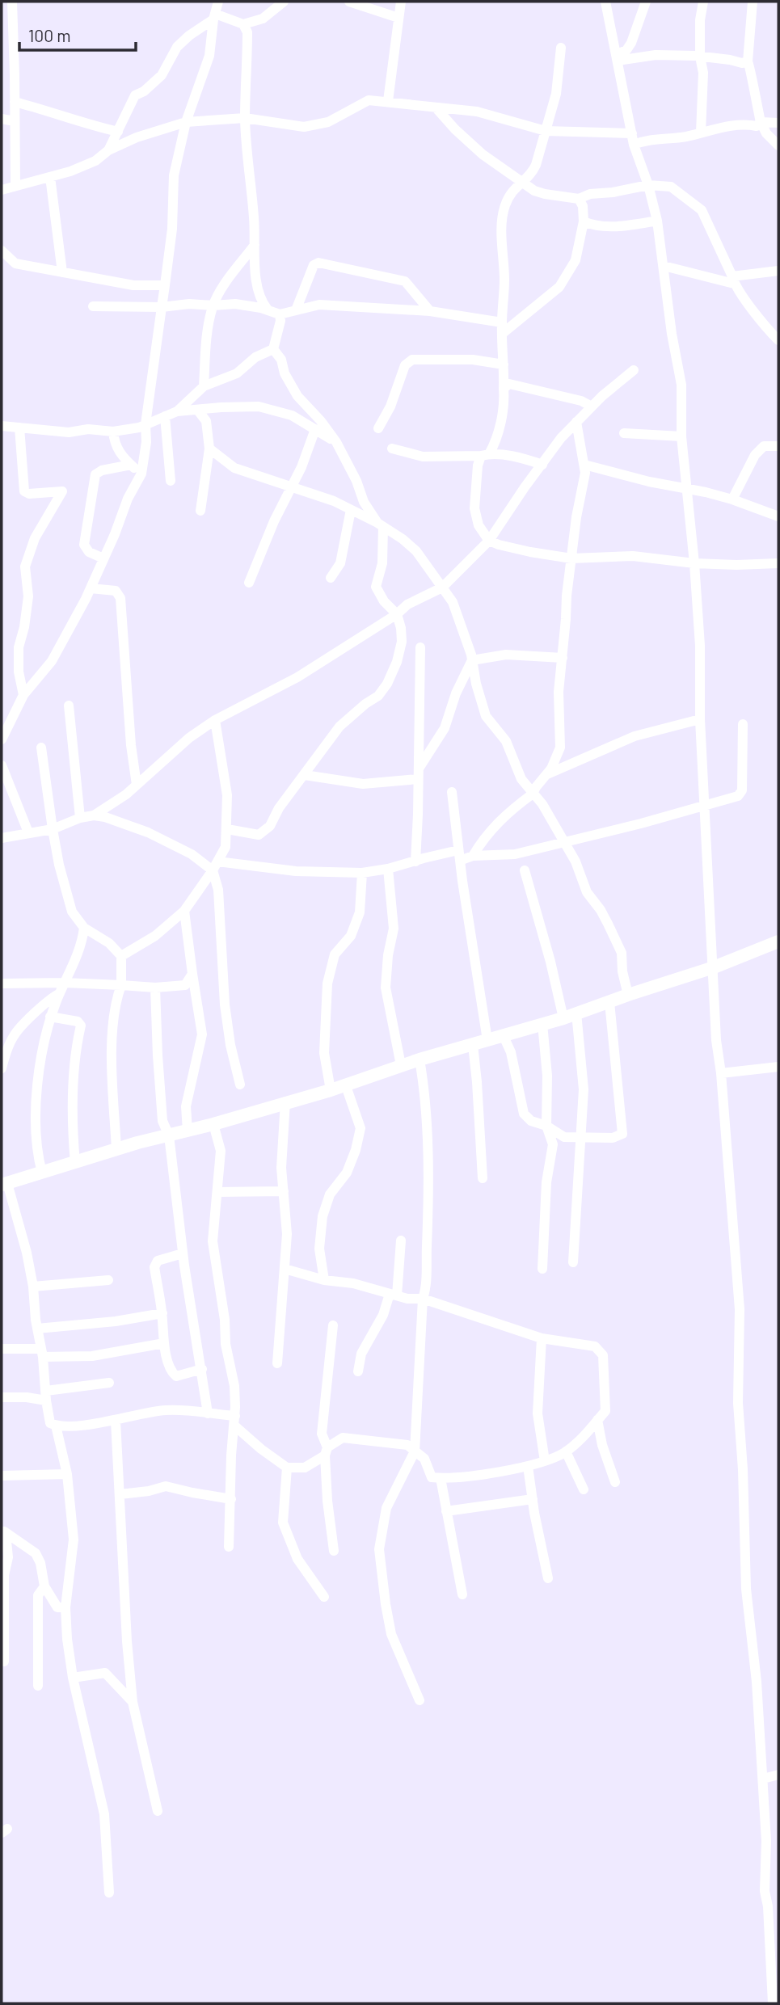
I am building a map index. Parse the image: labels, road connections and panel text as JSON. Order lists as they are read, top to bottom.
{
  "scale_bar": "100 m"
}
